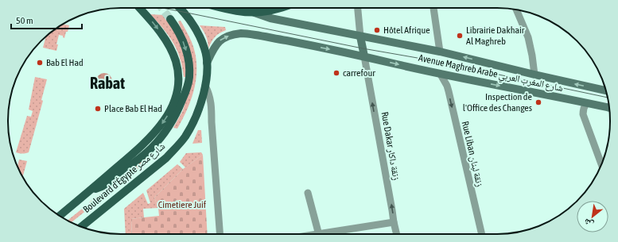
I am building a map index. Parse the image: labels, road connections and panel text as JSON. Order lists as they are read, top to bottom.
{
  "streets": {
    "main road": ["Avenue Maghreb Arabe شارع المغرب العربي", "Boulevard d'Égypte شارع مصر"],
    "street": ["Rue Dakar زنقة داكار", "Rue Liban زنقة لبنان"]
  },
  "crossings": [
    ["Avenue Maghreb Arabe شارع المغرب العربي", "Rue Dakar زنقة داكار"],
    ["Avenue Maghreb Arabe شارع المغرب العربي", "Rue Liban زنقة لبنان"],
    ["Avenue Maghreb Arabe شارع المغرب العربي", "Boulevard d'Égypte شارع مصر"]
  ],
  "one_way": ["Rue Dakar زنقة داكار", "Rue Liban زنقة لبنان"],
  "districts": ["Rabat"],
  "parks": ["Cimetiere Juif"],
  "places": [
    "Hôtel Afrique",
    "Librairie Dakhair Al Maghreb",
    "Bab El Had",
    "carrefour",
    "Inspection de l'Office des Changes",
    "Place Bab El Had"
  ],
  "scale_bar": "50 m",
  "north": "bottom left"
}
